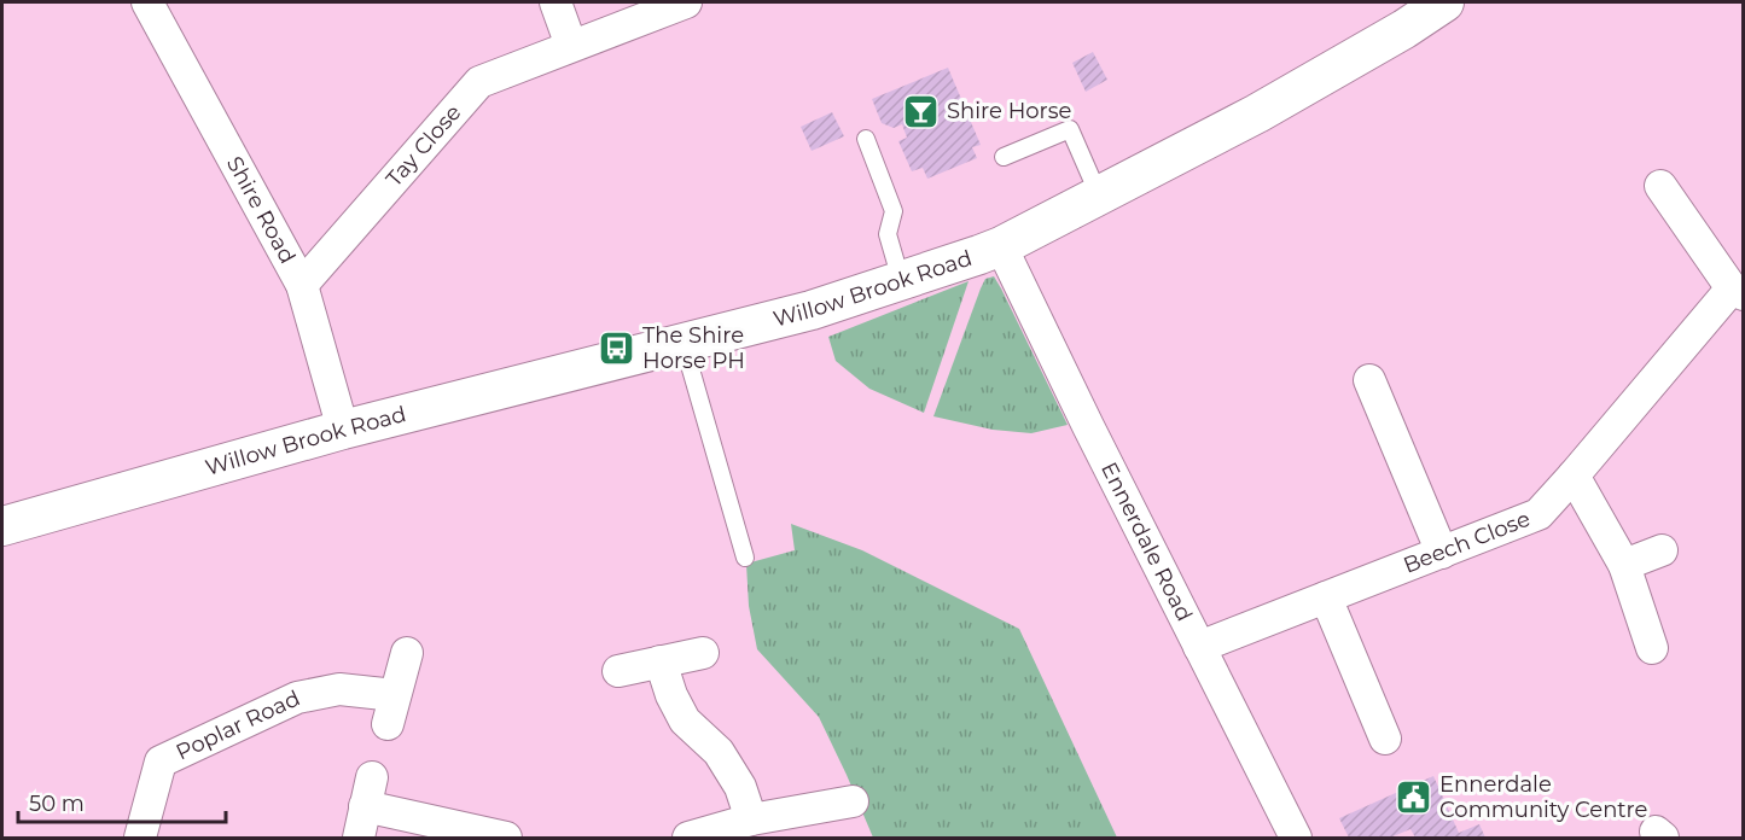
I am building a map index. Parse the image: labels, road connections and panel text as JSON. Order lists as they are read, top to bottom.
{
  "streets": {
    "street": [
      "Tay Close",
      "Shire Road",
      "Willow Brook Road",
      "Beech Close",
      "Ennerdale Road",
      "Poplar Road"
    ]
  },
  "crossings": [
    ["Tay Close", "Shire Road"],
    ["Shire Road", "Willow Brook Road"],
    ["Willow Brook Road", "Ennerdale Road"],
    ["Beech Close", "Ennerdale Road"]
  ],
  "places": {
    "bar": ["Shire Horse"],
    "bus stop": ["The Shire Horse PH"],
    "public building": ["Ennerdale Community Centre"]
  },
  "scale_bar": "50 m"
}
